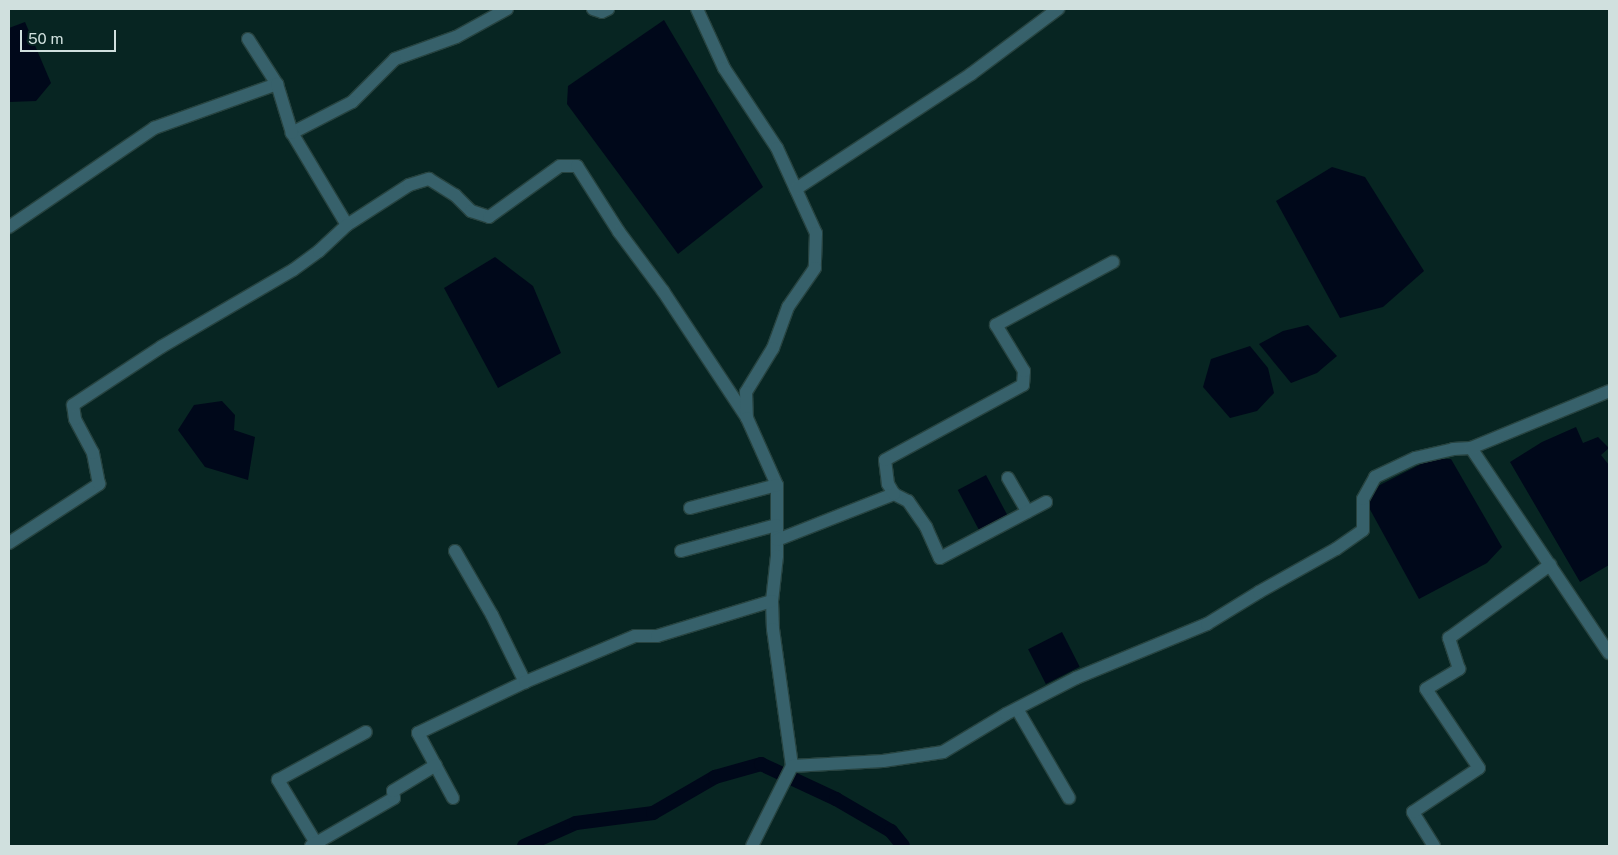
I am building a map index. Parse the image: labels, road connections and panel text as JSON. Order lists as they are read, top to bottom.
{
  "scale_bar": "50 m"
}
